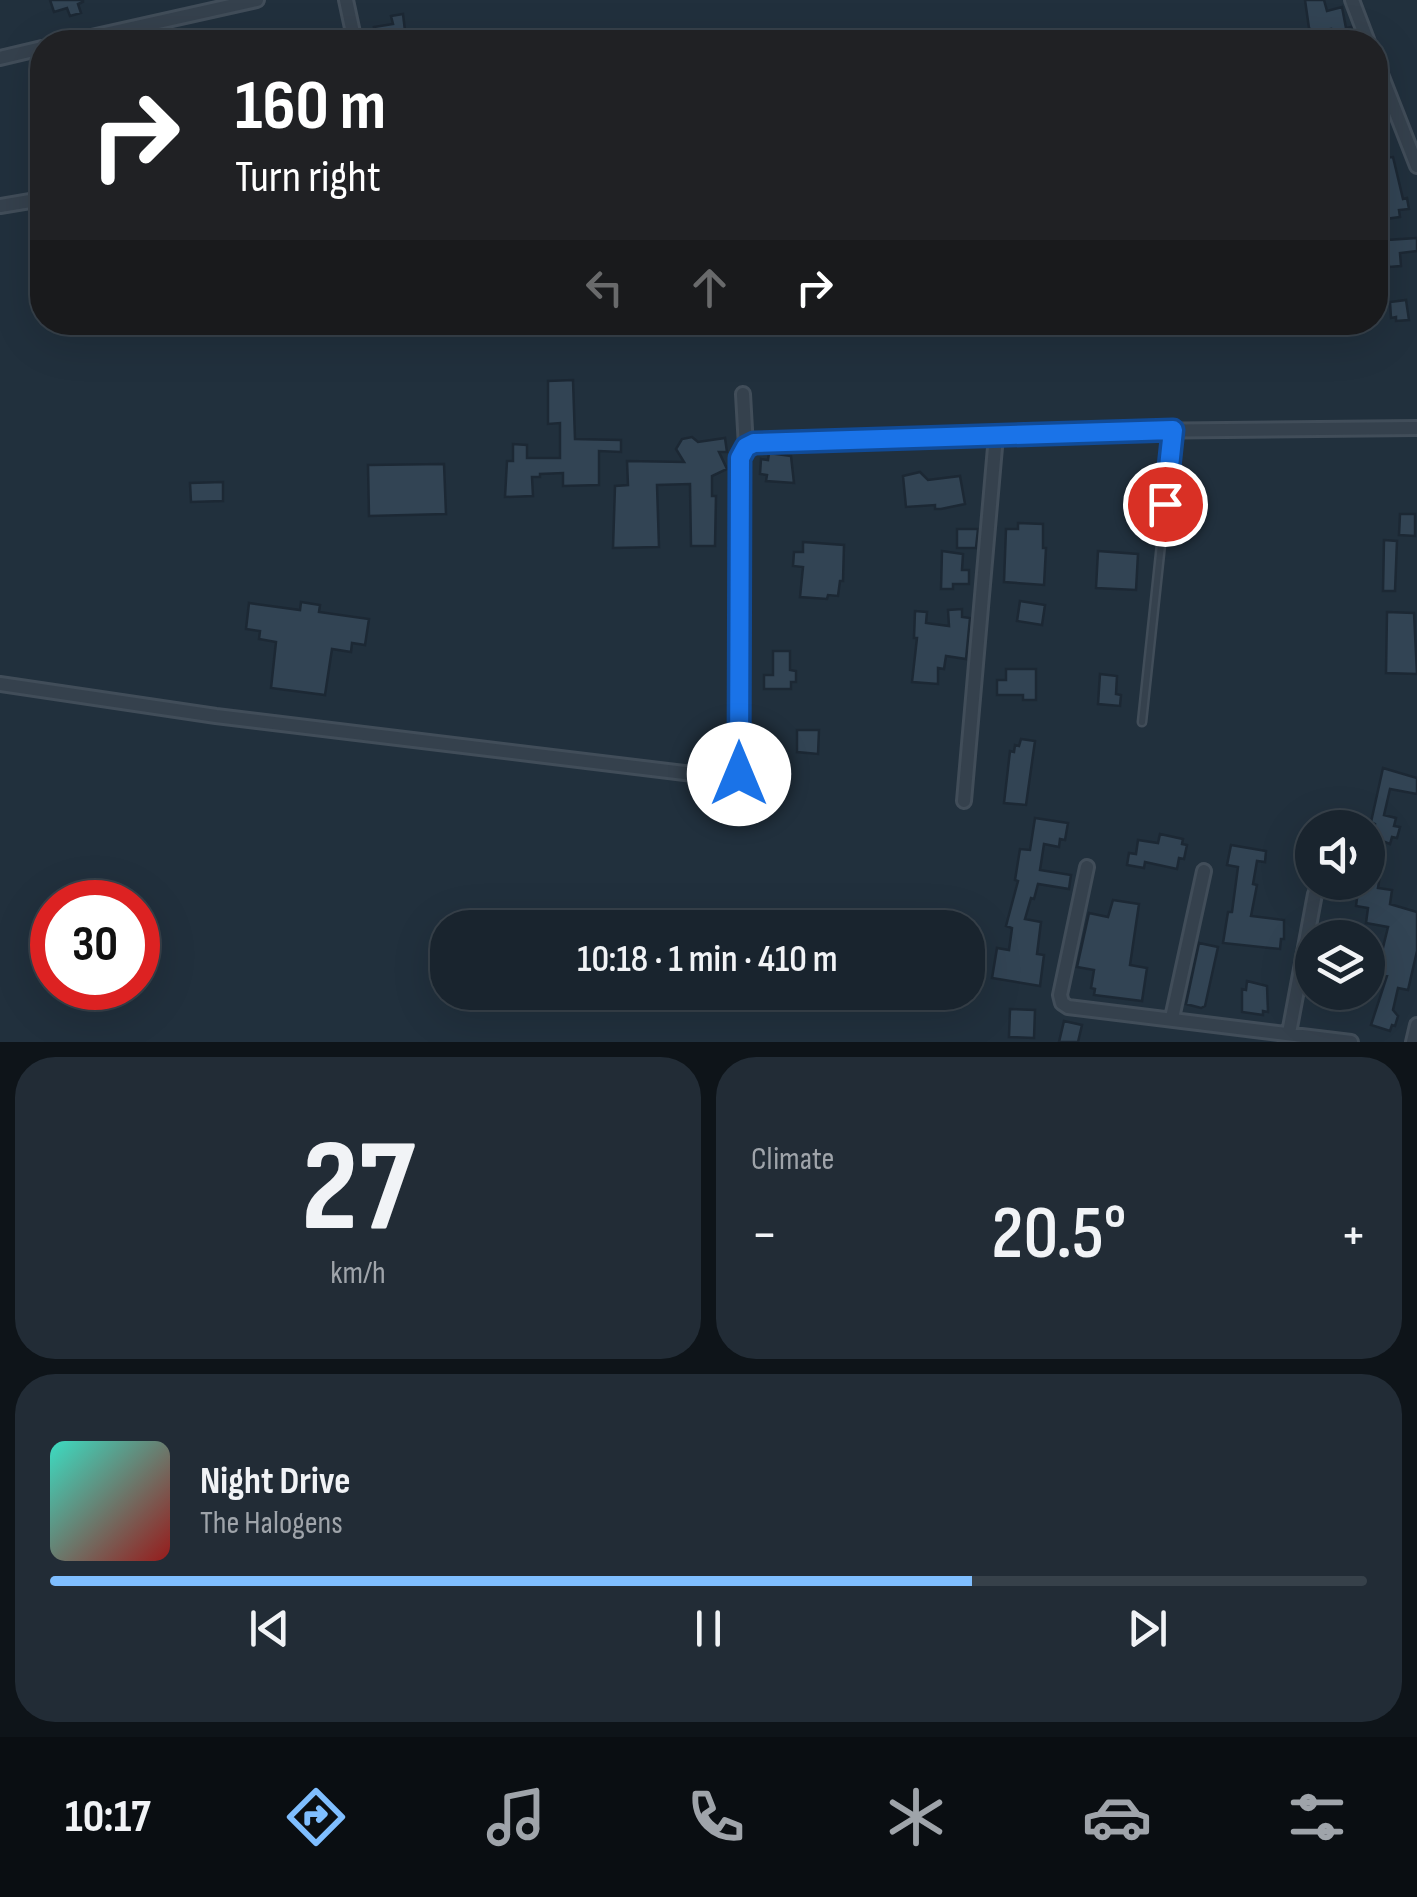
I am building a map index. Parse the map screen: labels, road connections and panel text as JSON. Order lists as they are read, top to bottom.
{
  "page": {
    "turn": ["160 m", "Turn right"],
    "limit": "30",
    "trip": "10:18 · 1 min · 410 m",
    "tile": [
      ["27", "km/h"],
      "Climate"
    ],
    "heat": ["−", "20.5°", "+"],
    "song": ["Night Drive", "The Halogens"],
    "tabs": "10:17"
  }
}
